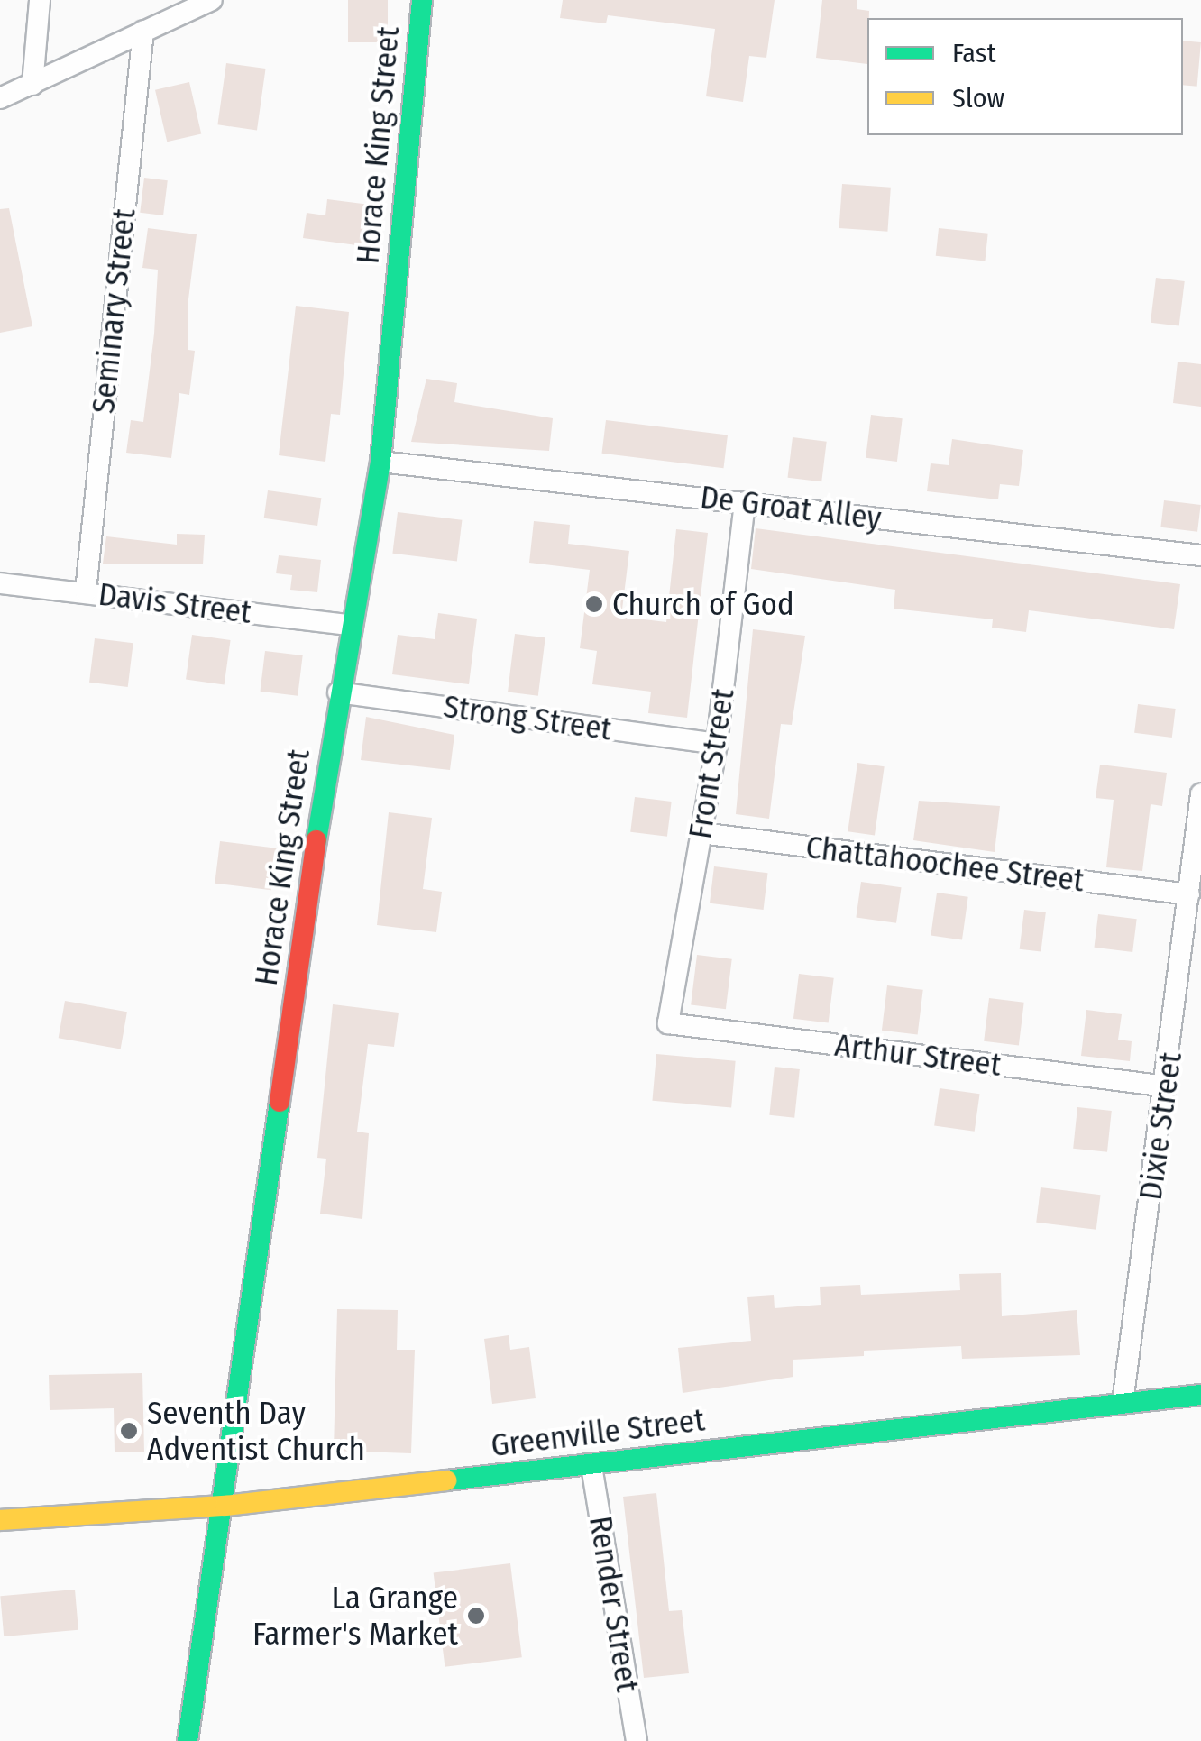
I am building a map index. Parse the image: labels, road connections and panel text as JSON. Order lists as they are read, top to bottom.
{
  "streets": {
    "street": [
      "Horace King Street",
      "Seminary Street",
      "De Groat Alley",
      "Davis Street",
      "Strong Street",
      "Front Street",
      "Chattahoochee Street",
      "Arthur Street",
      "Dixie Street",
      "Greenville Street",
      "Render Street"
    ]
  },
  "crossings": [
    ["Horace King Street", "De Groat Alley"],
    ["Horace King Street", "Davis Street"],
    ["Horace King Street", "Strong Street"],
    ["Horace King Street", "Greenville Street"],
    ["Seminary Street", "Davis Street"],
    ["De Groat Alley", "Front Street"],
    ["Strong Street", "Front Street"],
    ["Front Street", "Chattahoochee Street"],
    ["Front Street", "Arthur Street"],
    ["Chattahoochee Street", "Dixie Street"],
    ["Arthur Street", "Dixie Street"],
    ["Dixie Street", "Greenville Street"],
    ["Greenville Street", "Render Street"]
  ],
  "places": ["Church of God", "Seventh Day Adventist Church", "La Grange Farmer's Market"],
  "legend": ["Fast", "Slow"]
}
